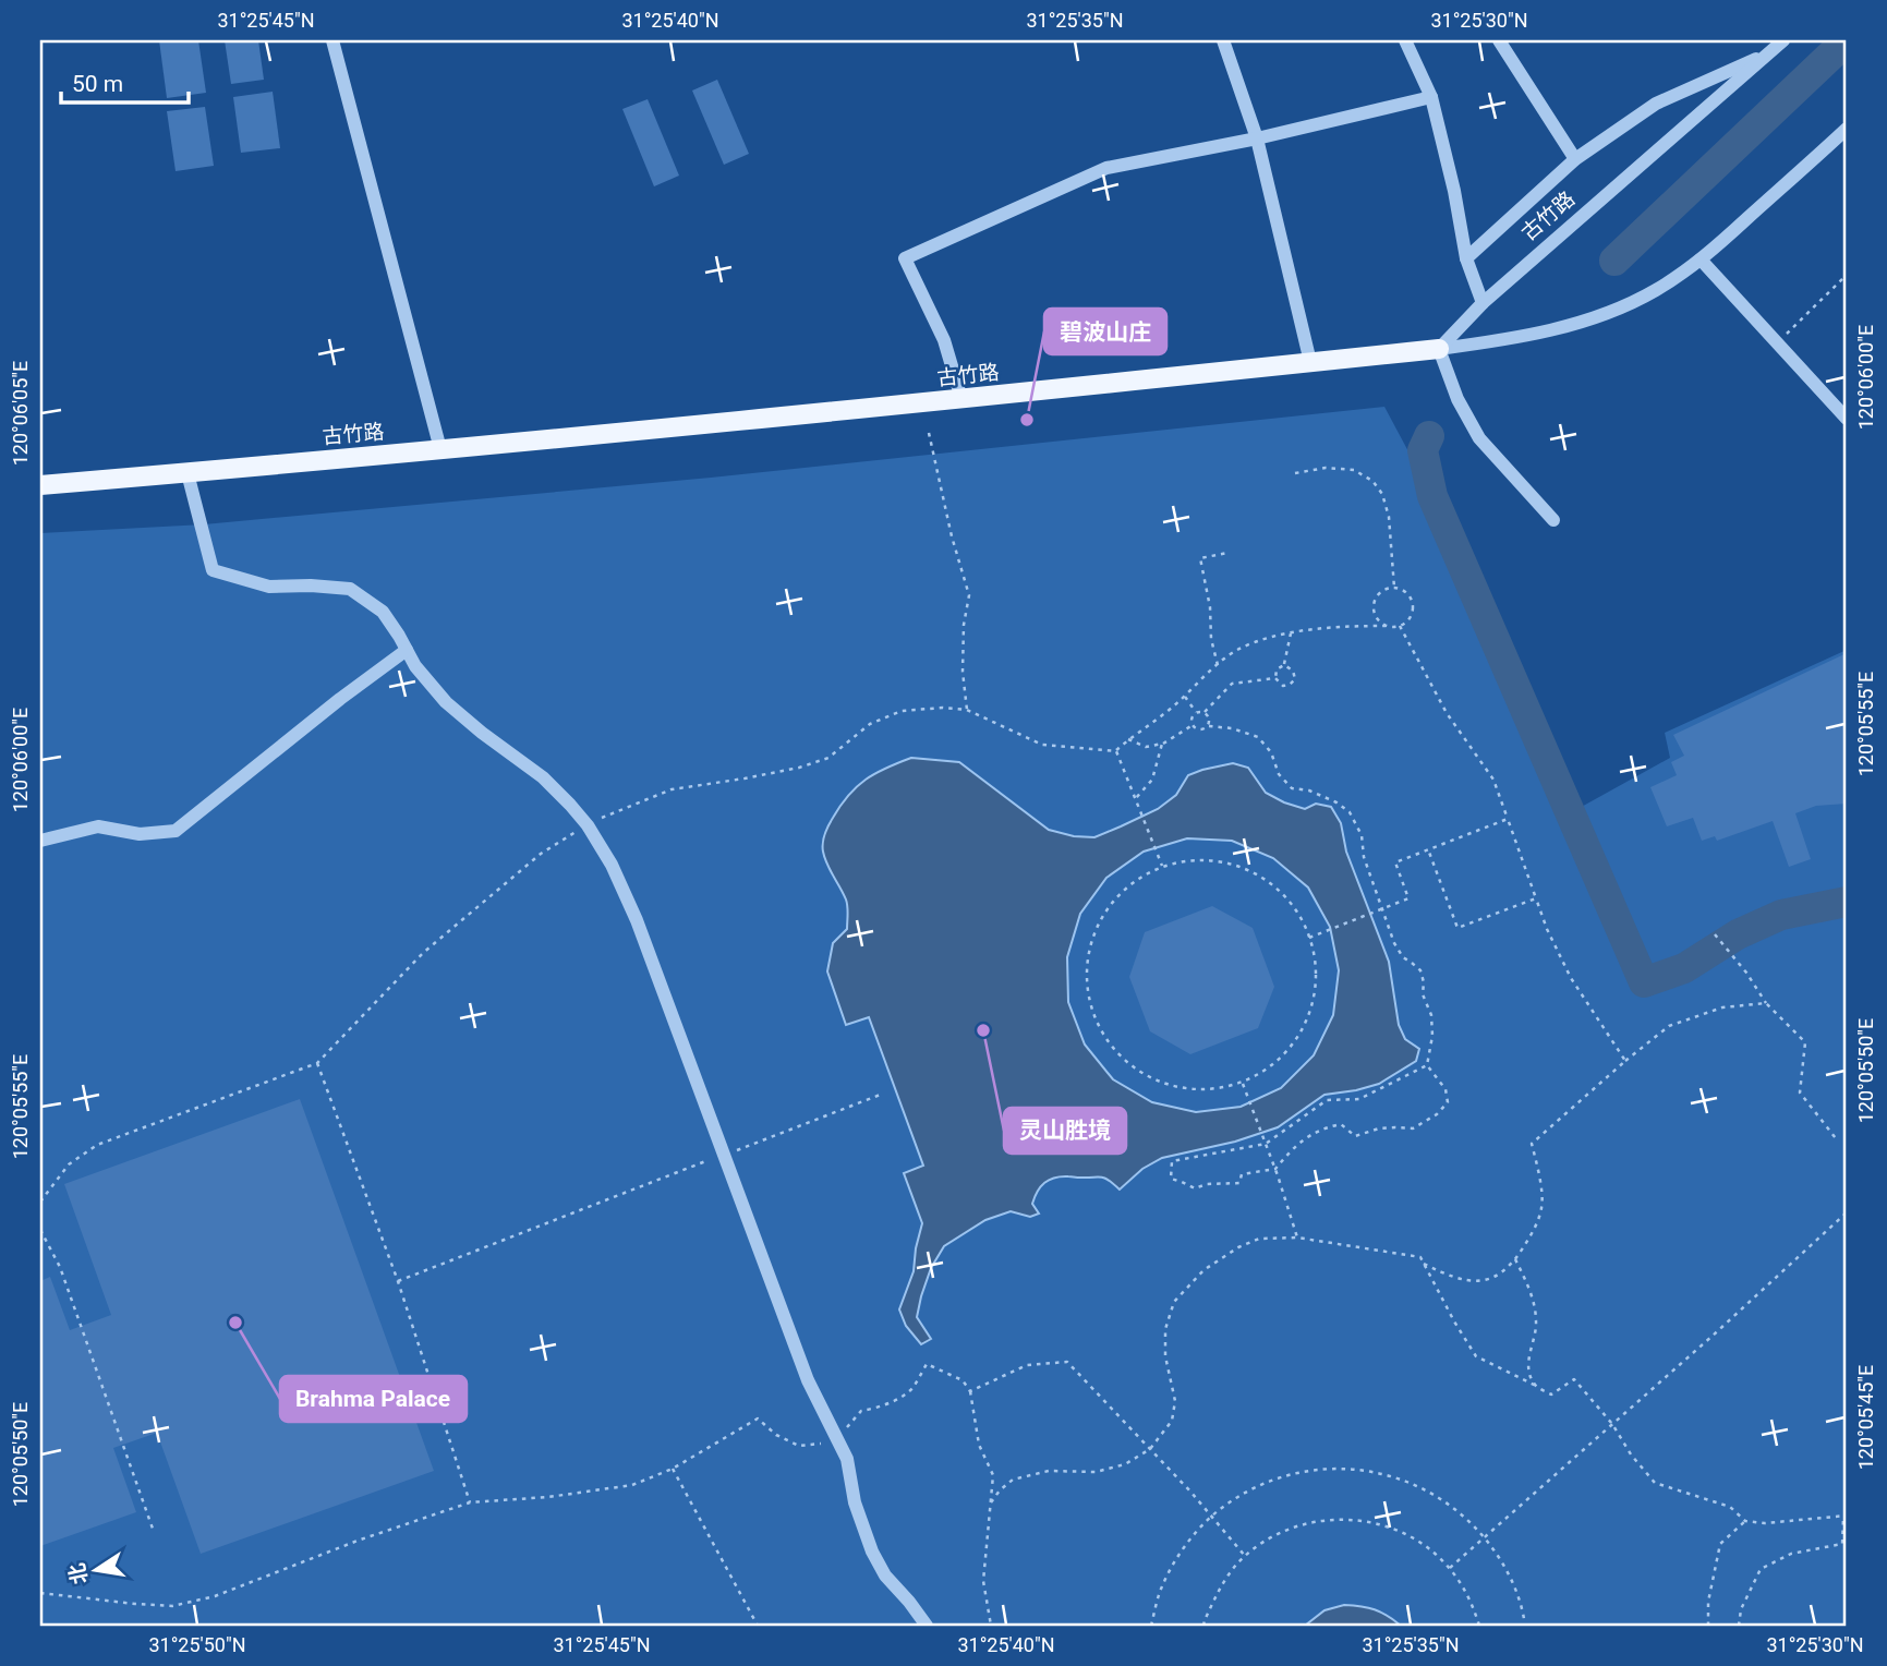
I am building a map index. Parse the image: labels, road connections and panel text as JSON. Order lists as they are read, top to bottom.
{
  "streets": {
    "main road": ["古竹路"]
  },
  "places": ["碧波山庄", "灵山胜境", "Brahma Palace"],
  "scale_bar": "50 m",
  "north": "left",
  "coordinates": [
    "31°25'45\"N",
    "31°25'40\"N",
    "31°25'35\"N",
    "31°25'30\"N",
    "120°06'00\"E",
    "120°06'05\"E",
    "120°05'55\"E",
    "120°05'50\"E",
    "120°05'45\"E",
    "31°25'50\"N"
  ]
}
